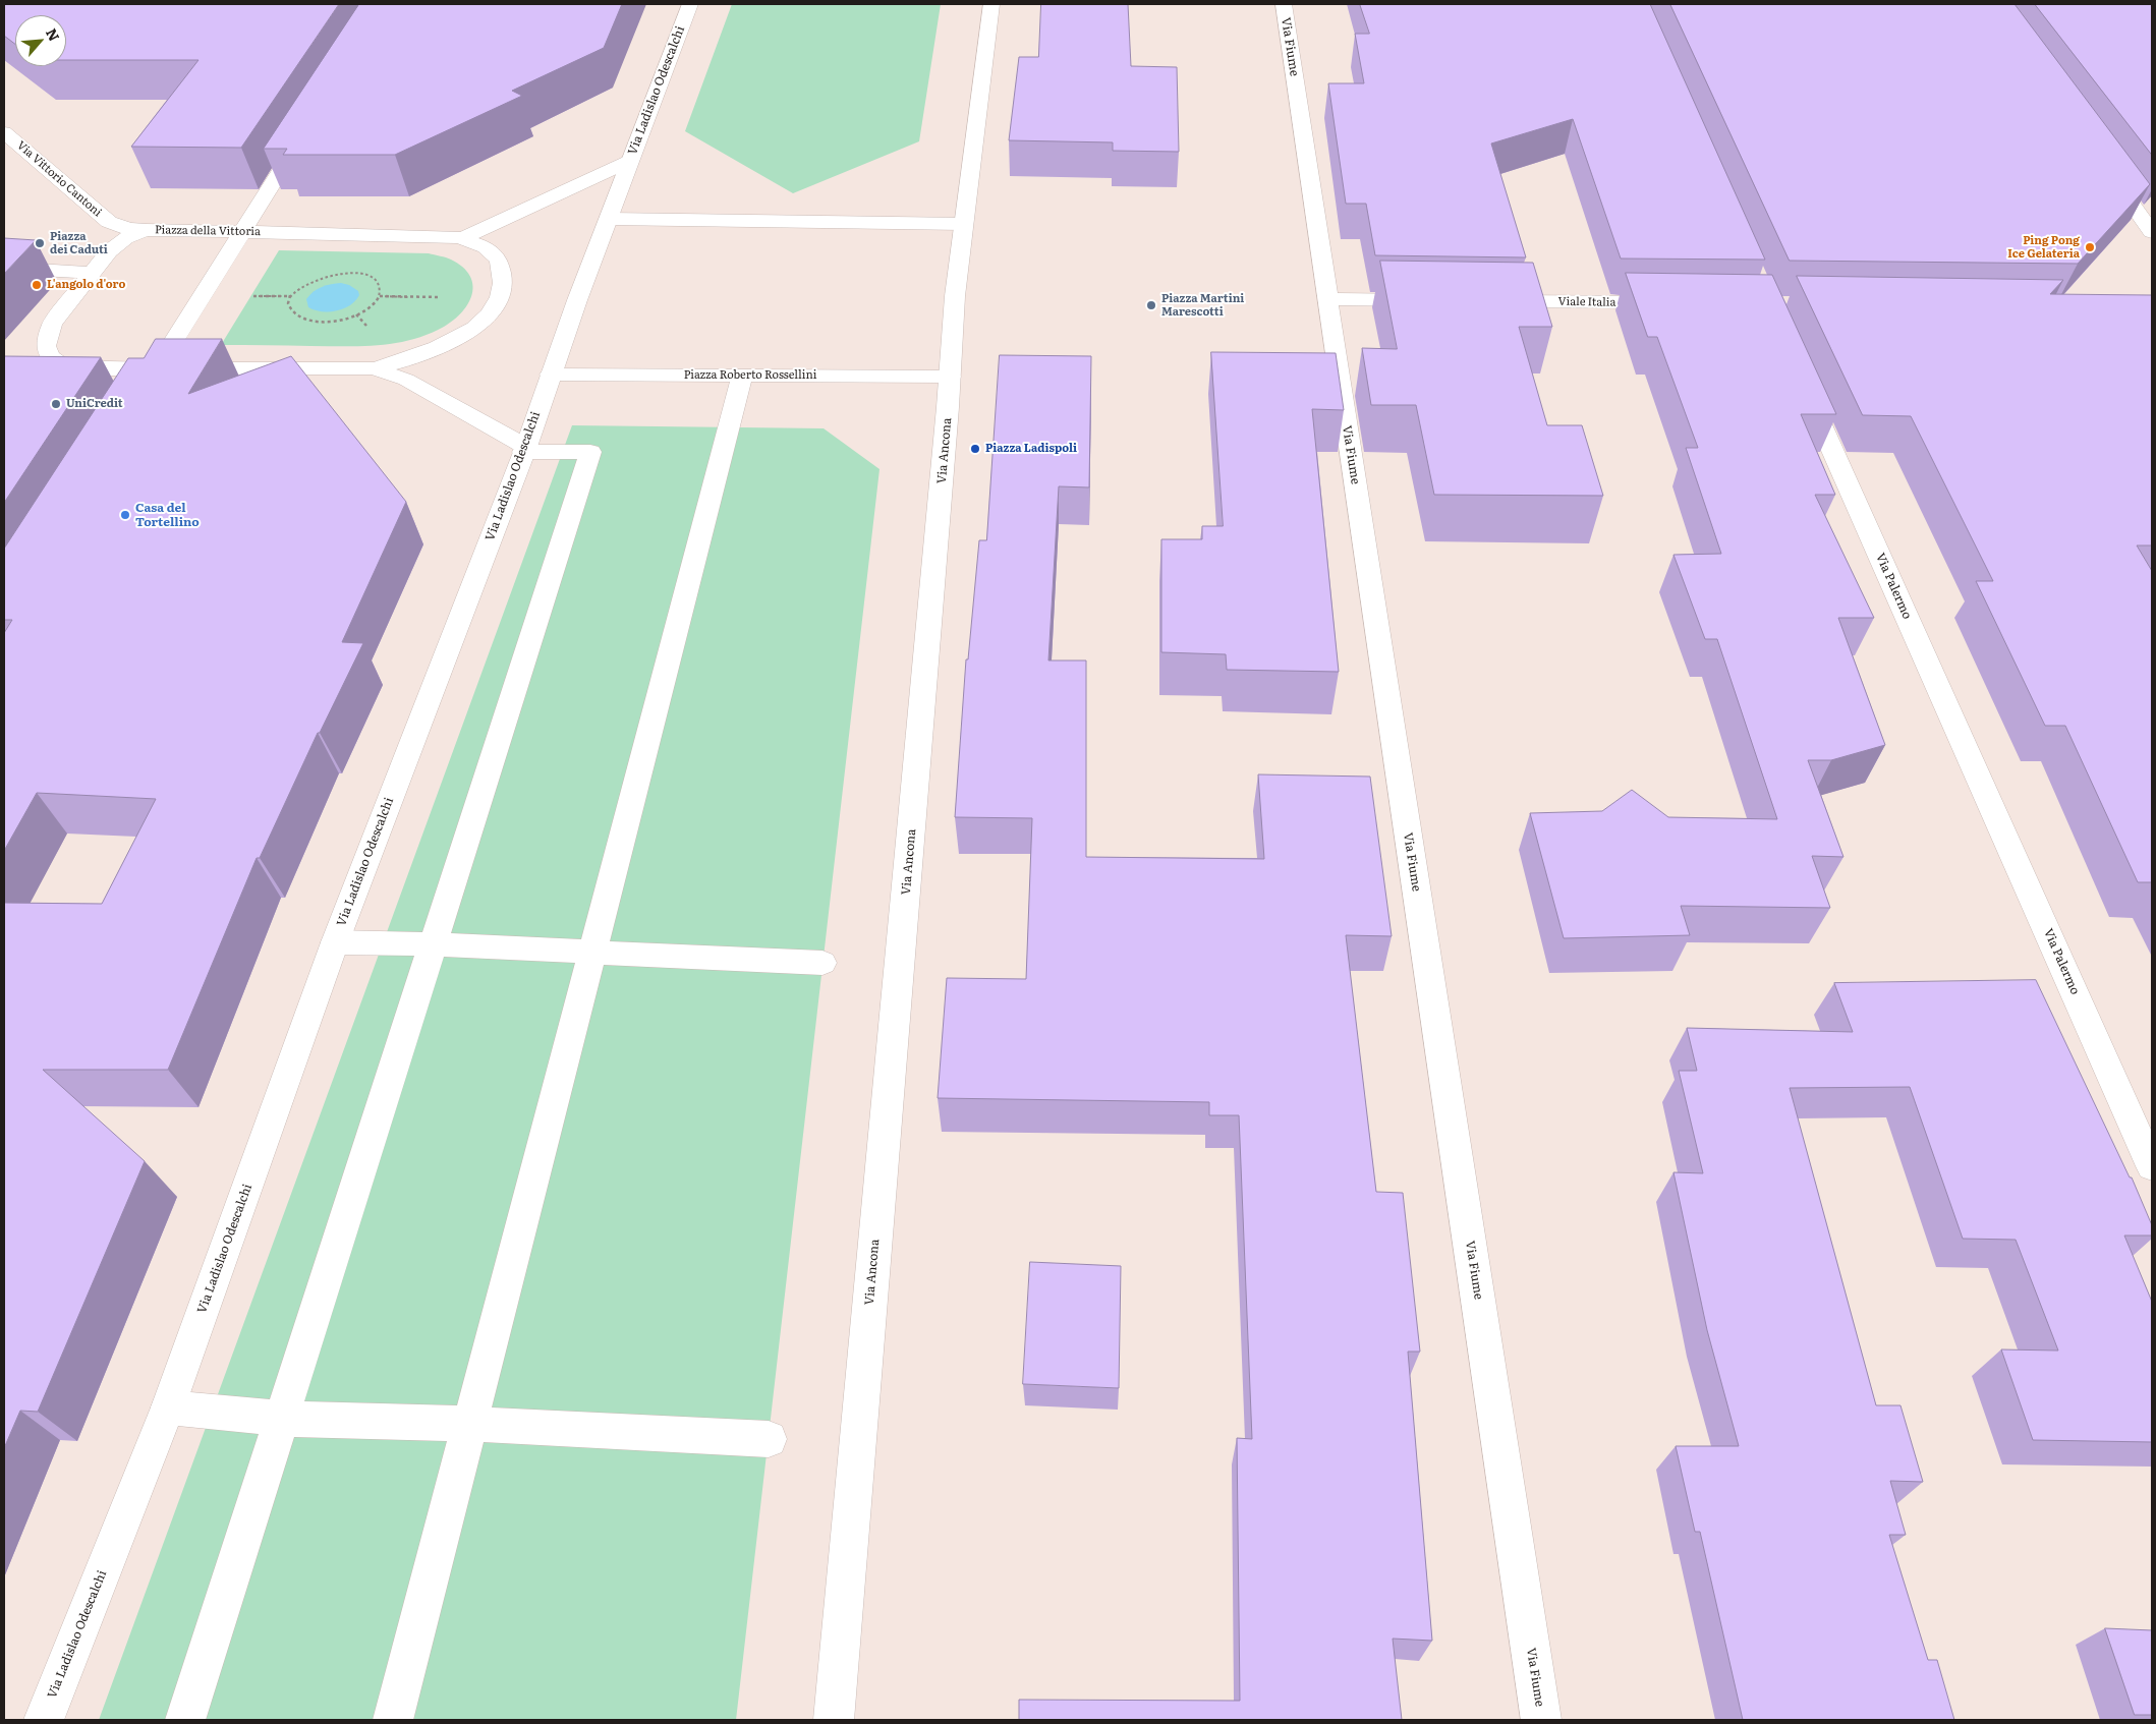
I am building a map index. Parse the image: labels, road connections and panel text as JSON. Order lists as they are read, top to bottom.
{
  "streets": {
    "street": [
      "Via Fiume",
      "Via Ladislao Odescalchi",
      "Via Vittorio Cantoni",
      "Piazza della Vittoria",
      "Viale Italia",
      "Piazza Roberto Rossellini",
      "Via Ancona",
      "Via Palermo"
    ]
  },
  "crossings": [
    ["Via Ladislao Odescalchi", "Piazza Roberto Rossellini"],
    ["Via Vittorio Cantoni", "Piazza della Vittoria"],
    ["Piazza Roberto Rossellini", "Via Ancona"]
  ],
  "places": [
    "Piazza dei Caduti",
    "Ping Pong Ice Gelateria",
    "L'angolo d'oro",
    "Piazza Martini Marescotti",
    "UniCredit",
    "Piazza Ladispoli",
    "Casa del Tortellino"
  ],
  "north": "top right"
}
